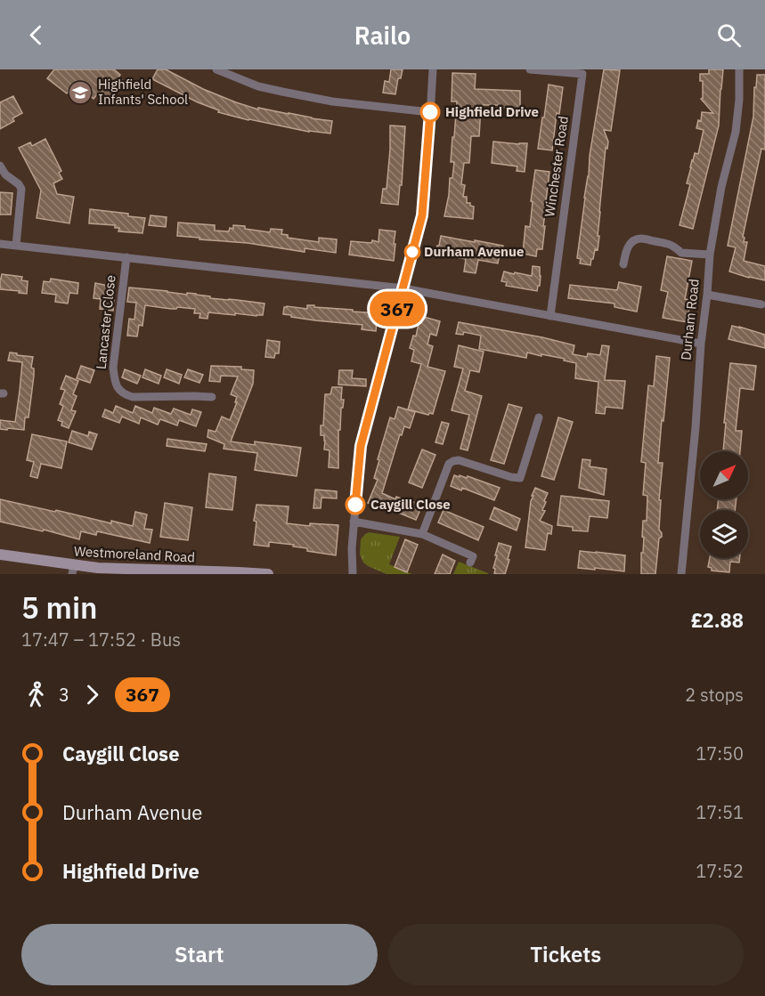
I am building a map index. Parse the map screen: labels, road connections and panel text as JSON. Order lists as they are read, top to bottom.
{
  "streets": {
    "main road": ["Westmoreland Road"],
    "street": ["Winchester Road", "Durham Road", "Lancaster Close"]
  },
  "places": {
    "school or university": ["Highfield Infants' School"],
    "other": ["Highfield Drive", "Durham Avenue", "Caygill Close"]
  },
  "lines": ["bus line 367"],
  "north": "top right",
  "page": {
    "header": "Railo",
    "on_map": "367",
    "heading": ["5 min", "17:47 – 17:52 · Bus", "£2.88"],
    "legs": ["3", "367", "2 stops"],
    "list": [
      {
        "name": "Caygill Close",
        "value": "17:50"
      },
      {
        "name": "Durham Avenue",
        "value": "17:51"
      },
      {
        "name": "Highfield Drive",
        "value": "17:52"
      }
    ],
    "buttons": ["Start", "Tickets"]
  }
}
